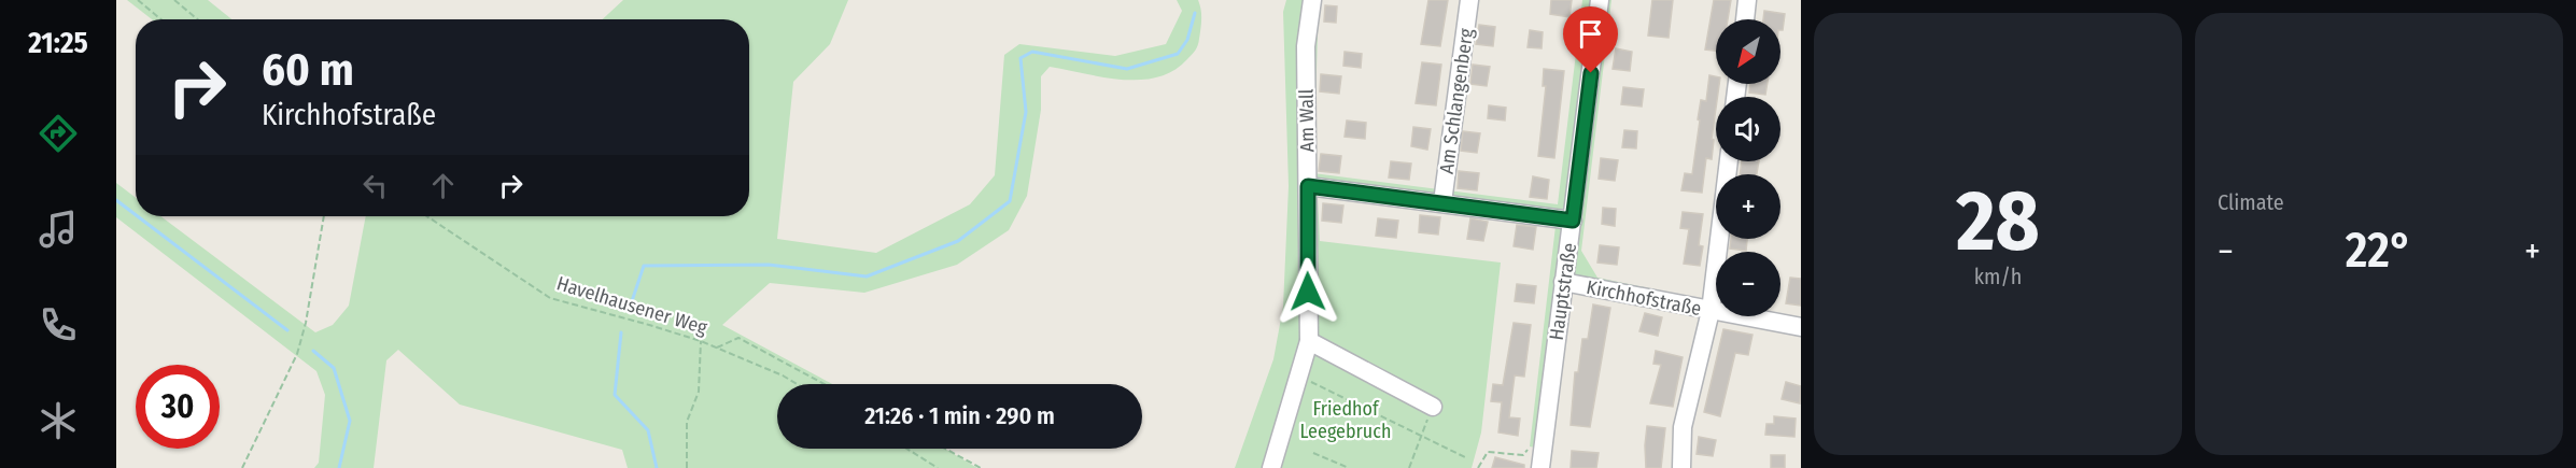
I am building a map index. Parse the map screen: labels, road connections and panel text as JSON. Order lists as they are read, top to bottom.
{
  "streets": {
    "street": [
      "Am Schlangenberg",
      "Am Wall",
      "Hauptstraße",
      "Kirchhofstraße"
    ],
    "path": ["Havelhausener Weg"]
  },
  "crossings": [
    ["Hauptstraße", "Kirchhofstraße"]
  ],
  "parks": ["Friedhof Leegebruch"],
  "north": "bottom left",
  "page": {
    "tabs": "21:25",
    "tile": [
      ["28", "km/h"],
      "Climate"
    ],
    "map_buttons": ["+", "−"],
    "turn": ["60 m", "Kirchhofstraße"],
    "heat": ["−", "22°", "+"],
    "limit": "30",
    "trip": "21:26 · 1 min · 290 m"
  }
}
